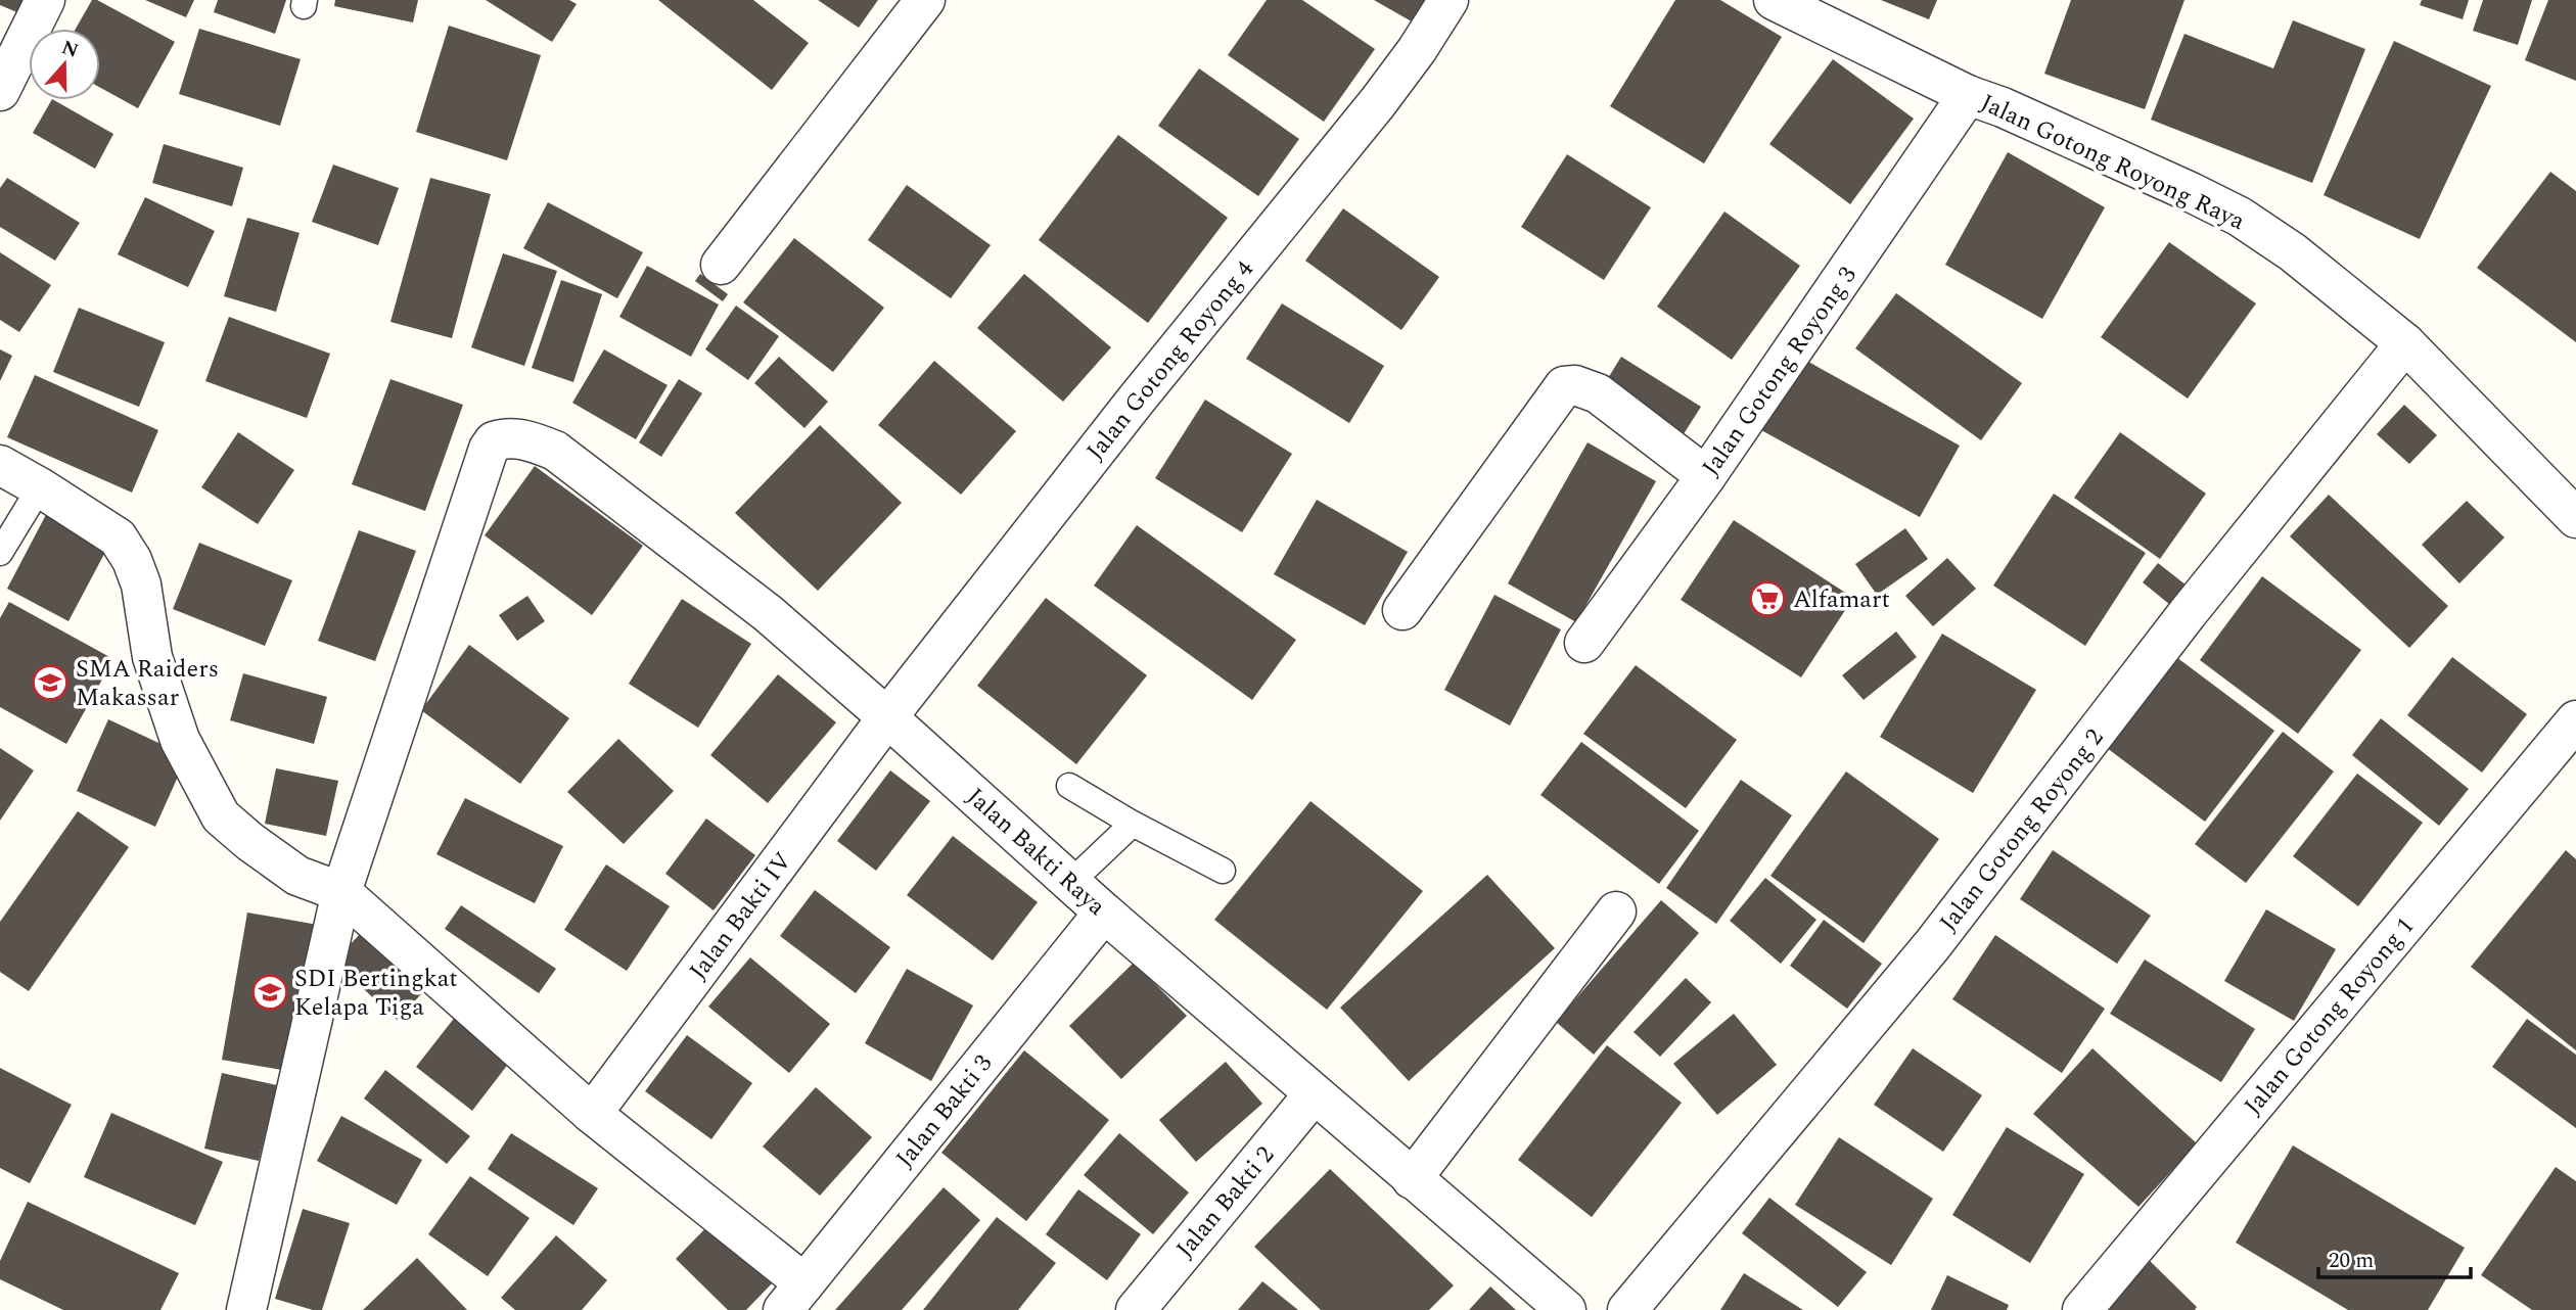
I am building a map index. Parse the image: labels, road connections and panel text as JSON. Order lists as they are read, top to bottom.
{
  "streets": {
    "street": [
      "Jalan Gotong Royong Raya",
      "Jalan Gotong Royong 4",
      "Jalan Gotong Royong 3",
      "Jalan Gotong Royong 2",
      "Jalan Bakti Raya",
      "Jalan Bakti IV",
      "Jalan Gotong Royong 1",
      "Jalan Bakti 3",
      "Jalan Bakti 2"
    ]
  },
  "crossings": [
    ["Jalan Gotong Royong Raya", "Jalan Gotong Royong 3"],
    ["Jalan Gotong Royong Raya", "Jalan Gotong Royong 2"],
    ["Jalan Gotong Royong 4", "Jalan Bakti Raya"],
    ["Jalan Gotong Royong 4", "Jalan Bakti IV"],
    ["Jalan Bakti Raya", "Jalan Bakti IV"],
    ["Jalan Bakti Raya", "Jalan Bakti 3"],
    ["Jalan Bakti Raya", "Jalan Bakti 2"]
  ],
  "places": {
    "supermarket": ["Alfamart"],
    "school or university": ["SMA Raiders Makassar", "SDI Bertingkat Kelapa Tiga"]
  },
  "scale_bar": "20 m",
  "north": "top"
}
